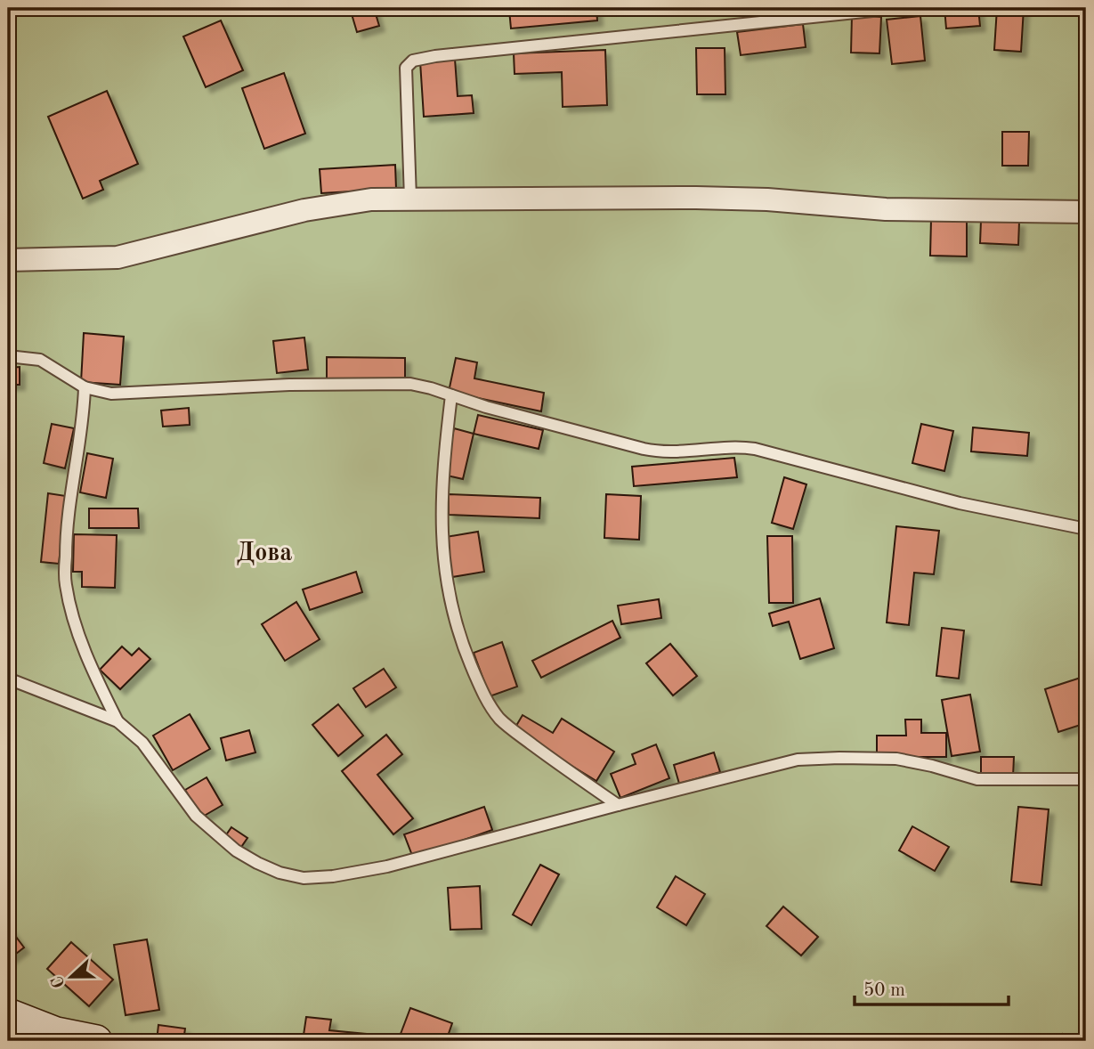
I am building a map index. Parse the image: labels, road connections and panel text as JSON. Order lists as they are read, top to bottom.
{
  "districts": ["Дова"],
  "scale_bar": "50 m",
  "north": "left"
}
